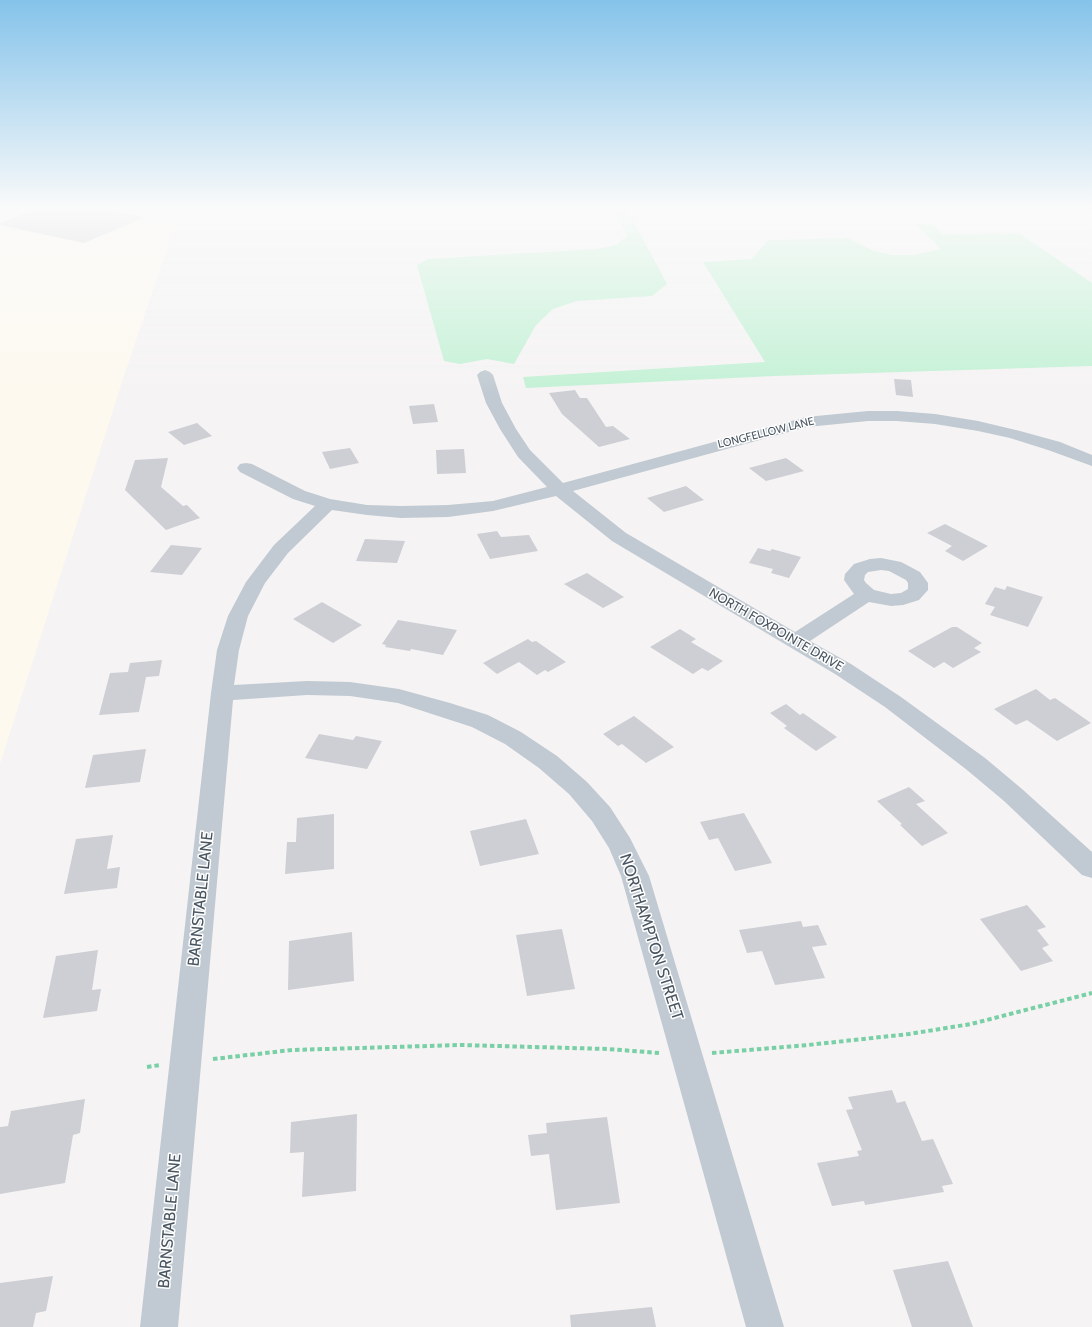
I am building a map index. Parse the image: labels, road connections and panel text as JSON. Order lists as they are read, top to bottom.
{
  "streets": {
    "street": [
      "LONGFELLOW LANE",
      "NORTH FOXPOINTE DRIVE",
      "BARNSTABLE LANE",
      "NORTHAMPTON STREET"
    ]
  },
  "crossings": [
    ["LONGFELLOW LANE", "NORTH FOXPOINTE DRIVE"],
    ["LONGFELLOW LANE", "BARNSTABLE LANE"],
    ["BARNSTABLE LANE", "NORTHAMPTON STREET"]
  ]
}
